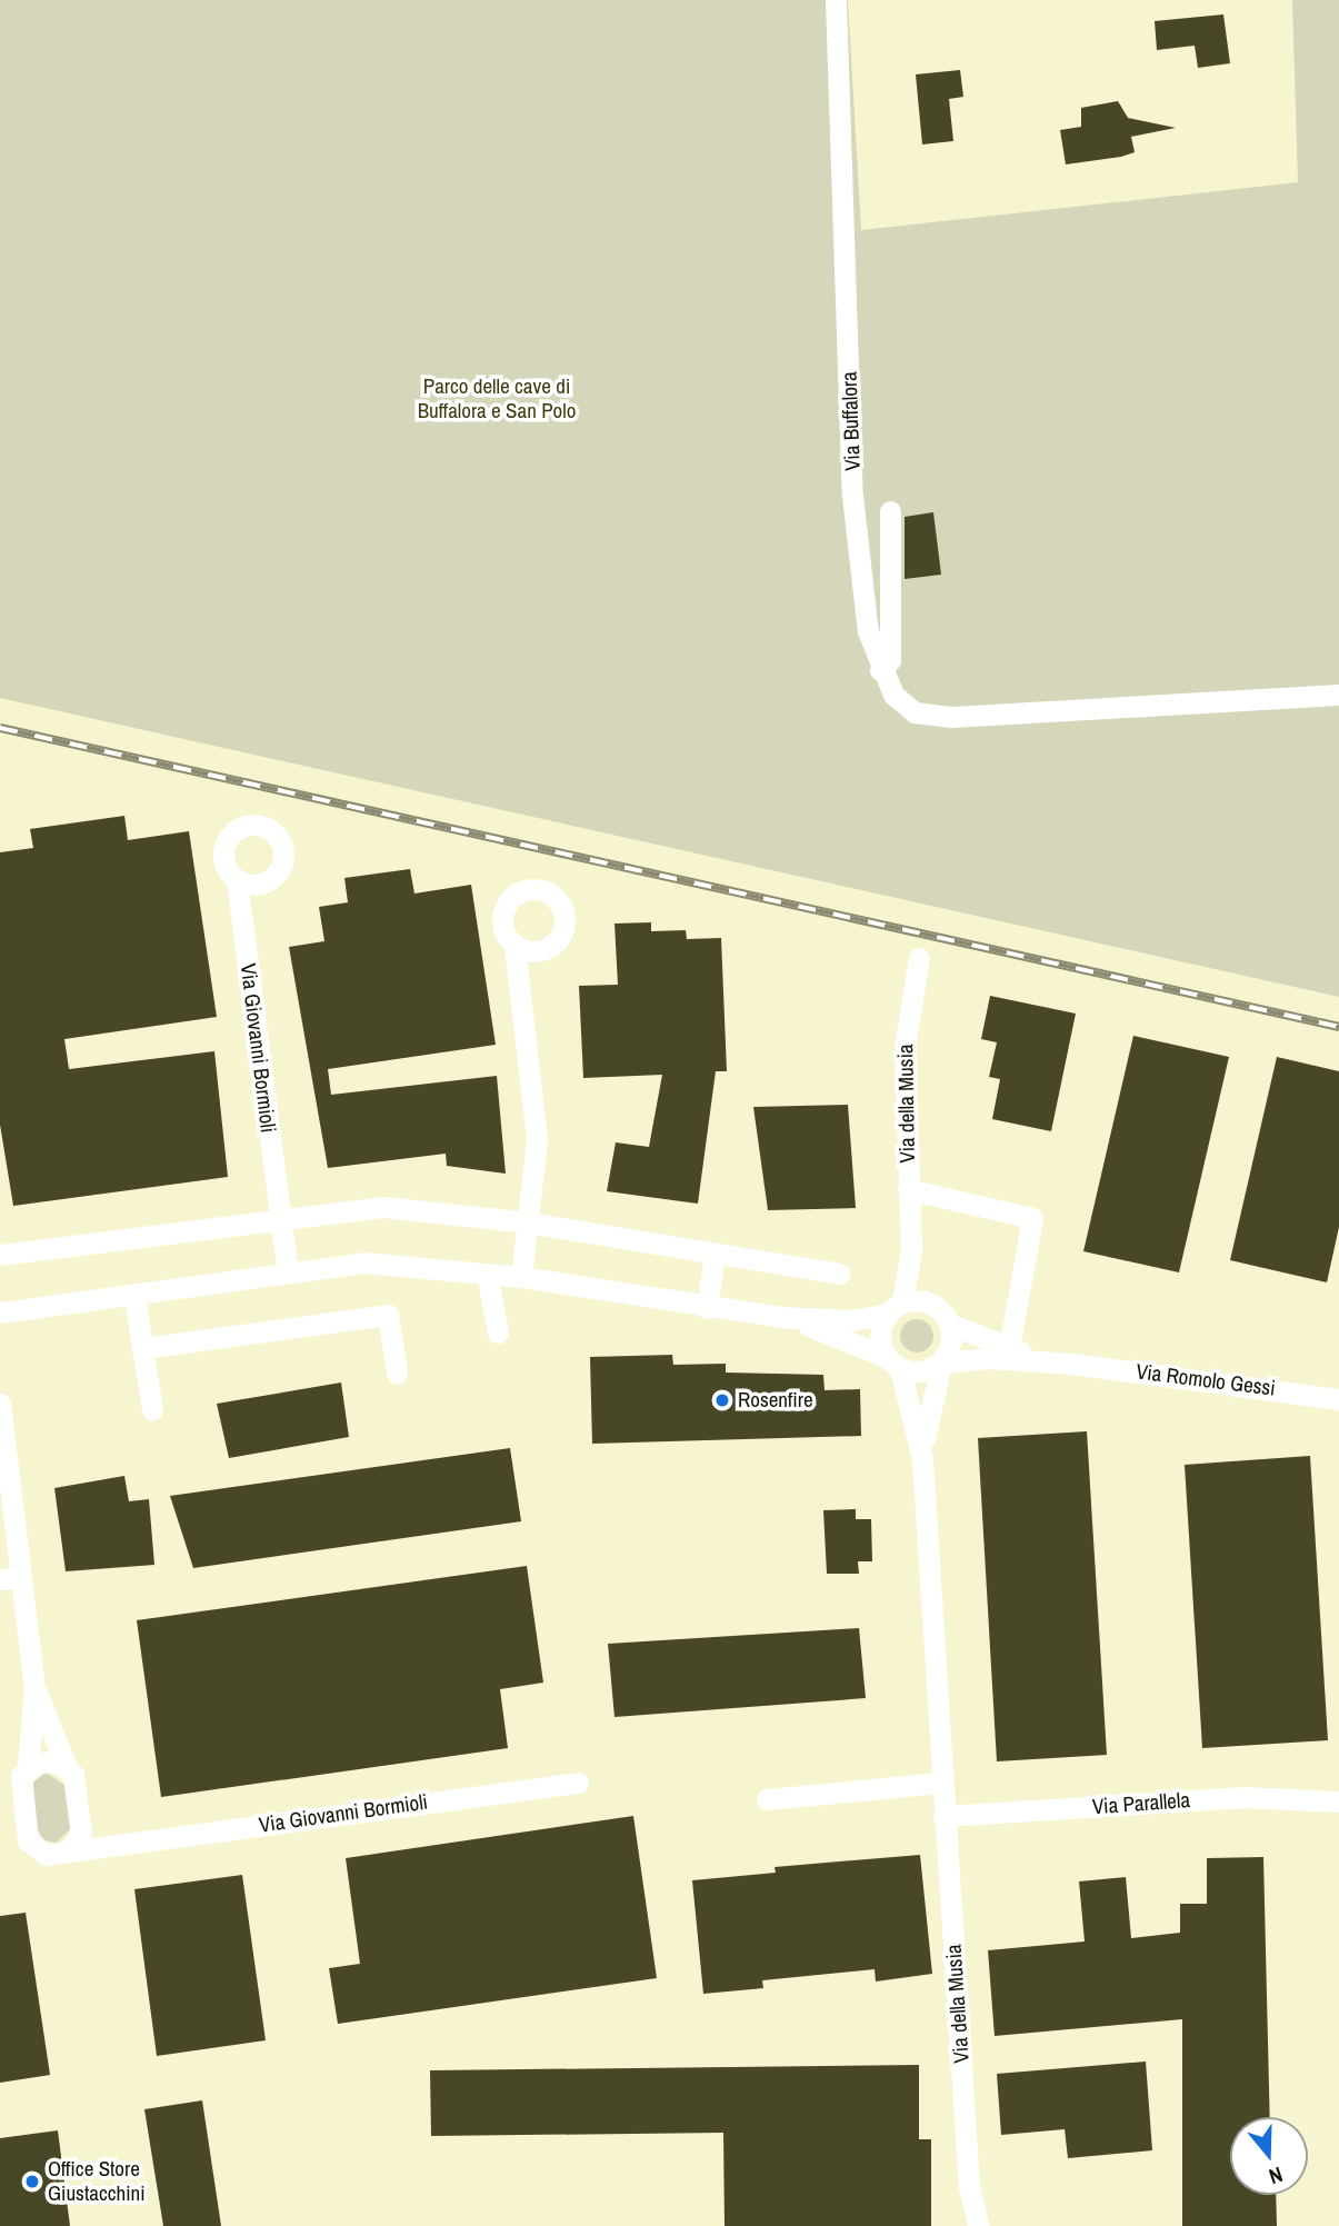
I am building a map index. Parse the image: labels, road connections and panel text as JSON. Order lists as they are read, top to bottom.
{
  "streets": {
    "street": [
      "Via Buffalora",
      "Via Giovanni Bormioli",
      "Via della Musia",
      "Via Romolo Gessi",
      "Via Parallela"
    ]
  },
  "crossings": [
    ["Via della Musia", "Via Romolo Gessi"],
    ["Via della Musia", "Via Parallela"]
  ],
  "parks": ["Parco delle cave di Buffalora e San Polo"],
  "places": ["Rosenfire", "Office Store Giustacchini"],
  "north": "bottom"
}
